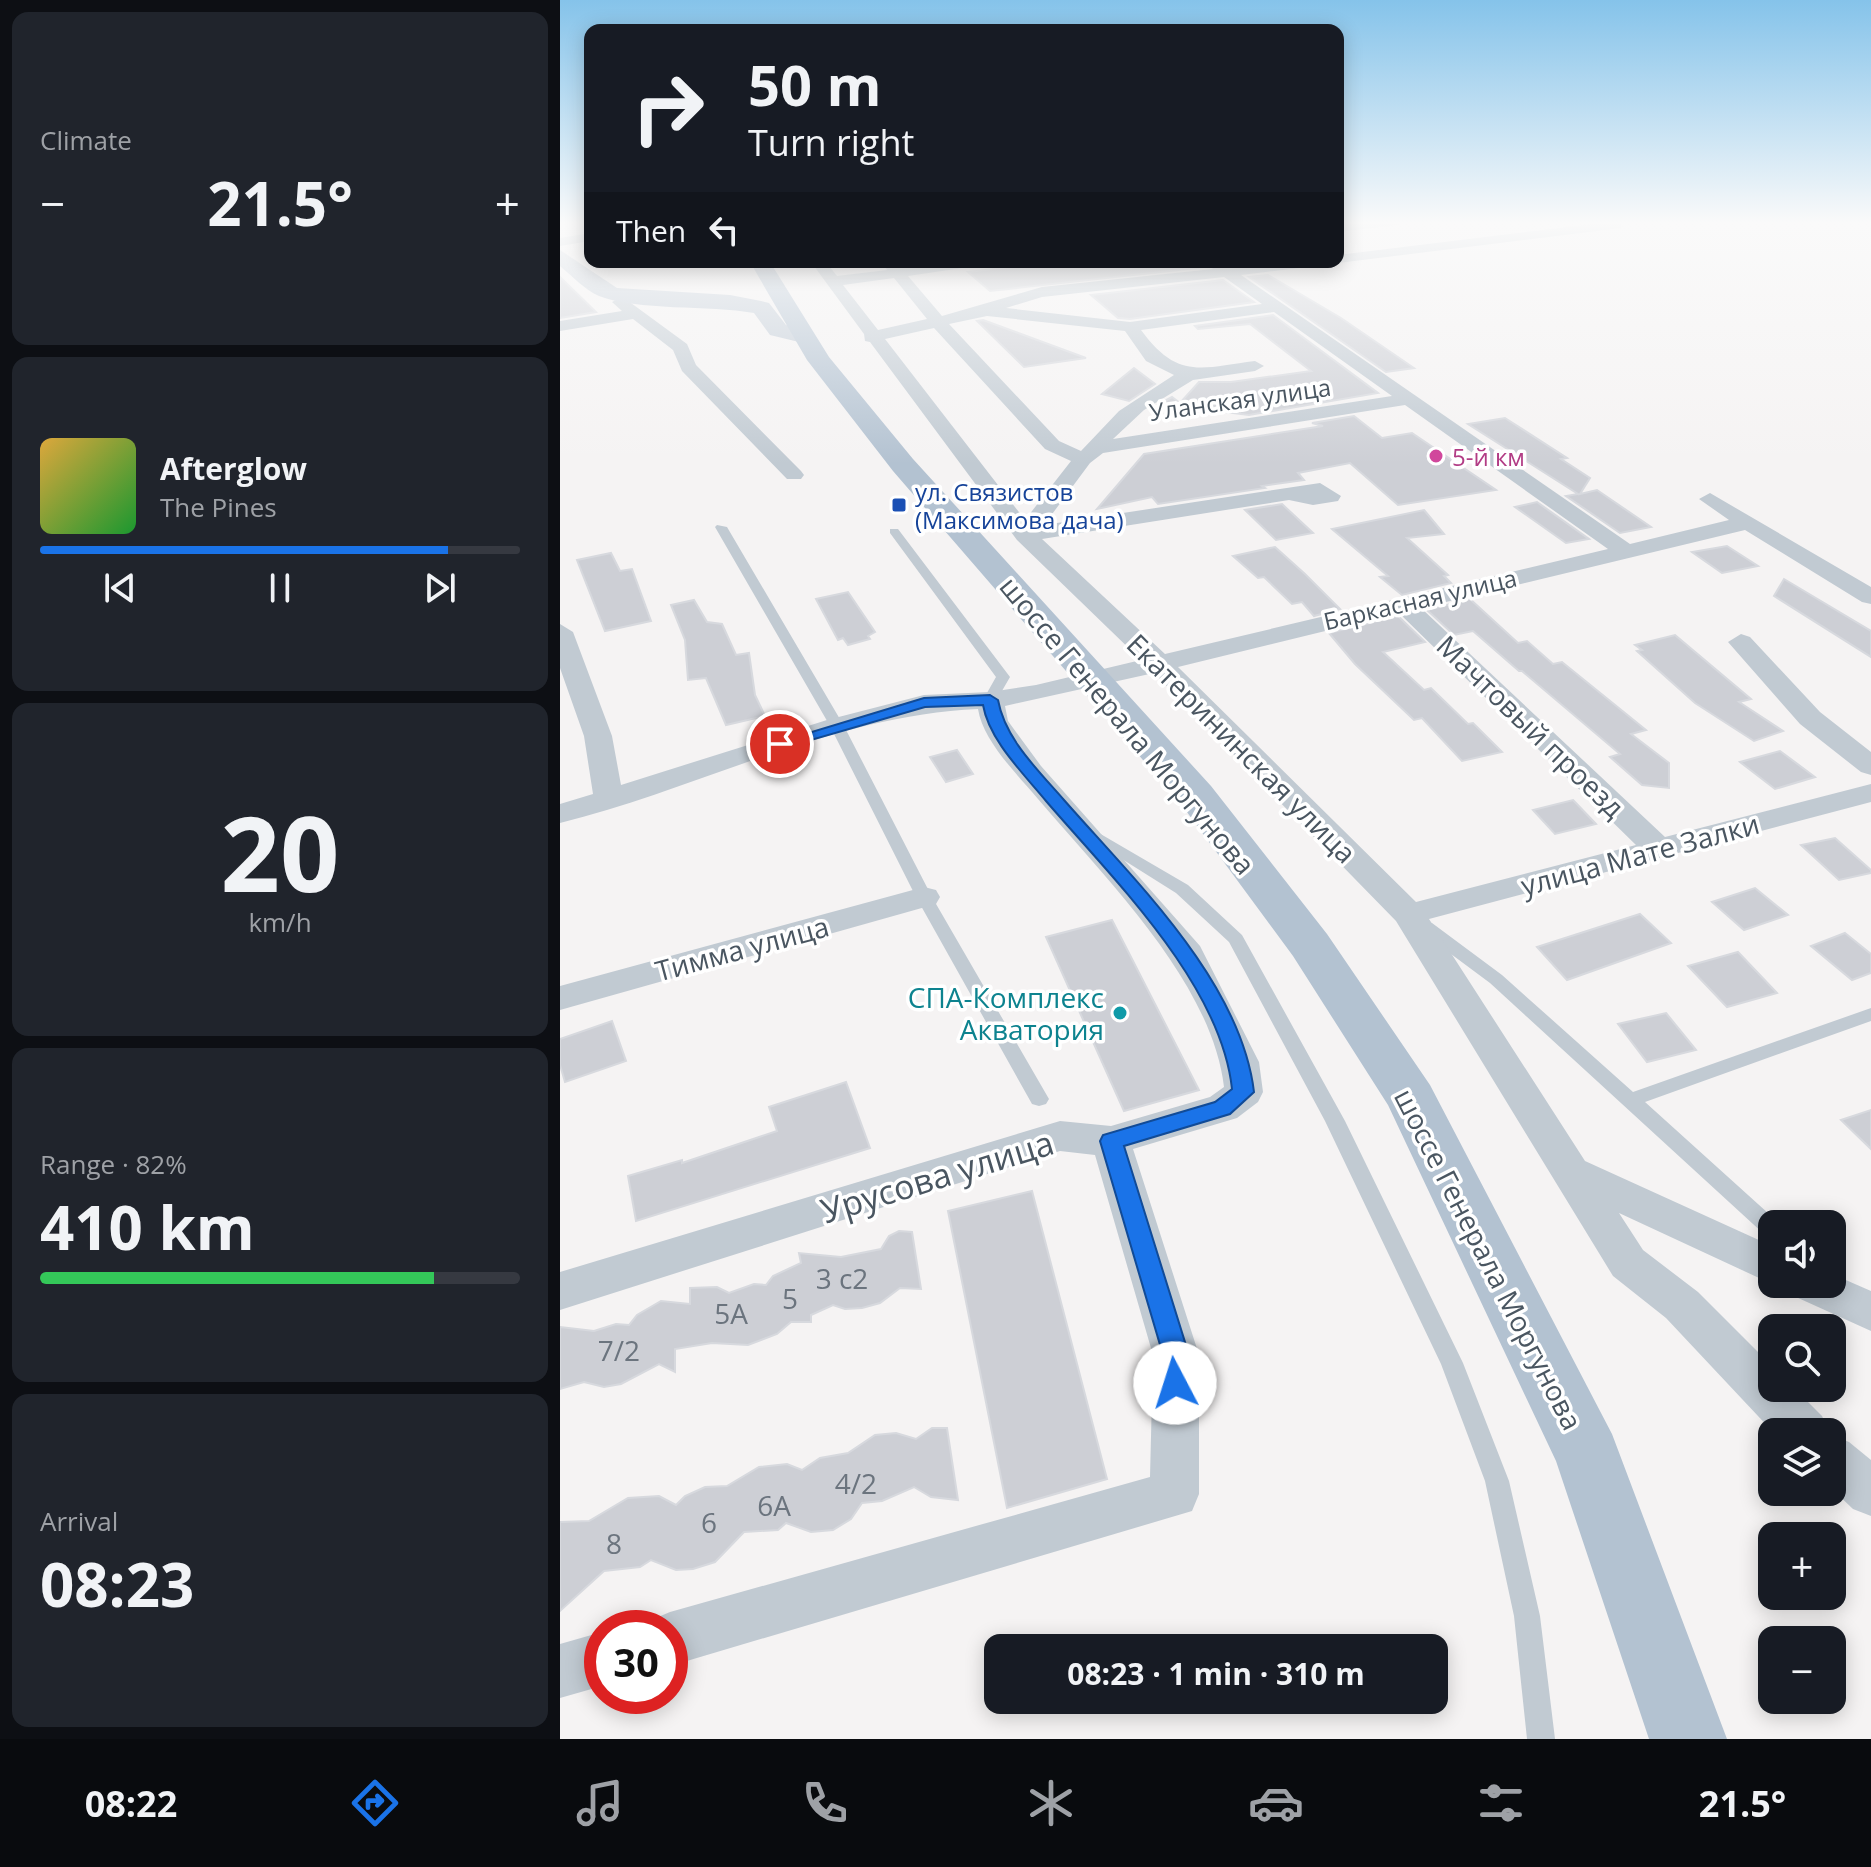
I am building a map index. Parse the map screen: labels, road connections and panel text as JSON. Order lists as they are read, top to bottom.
{
  "streets": {
    "main road": ["шоссе Генерала Моргунова"],
    "street": [
      "Уланская улица",
      "Баркасная улица",
      "Мачтовый проезд",
      "Екатерининская улица",
      "улица Мате Залки",
      "Тимма улица",
      "Урусова улица"
    ]
  },
  "crossings": [
    ["Баркасная улица", "шоссе Генерала Моргунова"],
    ["Баркасная улица", "Мачтовый проезд"],
    ["Баркасная улица", "Екатерининская улица"],
    ["Мачтовый проезд", "улица Мате Залки"],
    ["Екатерининская улица", "улица Мате Залки"]
  ],
  "places": {
    "other": ["5-й км", "СПА-Комплекс Акватория"],
    "transit": ["ул. Связистов (Максимова дача)"]
  },
  "house_numbers": [
    "3 с2",
    "5",
    "5А",
    "7/2",
    "4/2",
    "6А",
    "6",
    "8"
  ],
  "page": {
    "tile": [
      "Climate",
      ["20", "km/h"],
      ["Range · 82%", "410 km"],
      ["Arrival", "08:23"]
    ],
    "turn": ["50 m", "Turn right"],
    "heat": ["−", "21.5°", "+"],
    "then": "Then",
    "song": ["Afterglow", "The Pines"],
    "map_buttons": ["+", "−"],
    "limit": "30",
    "trip": "08:23 · 1 min · 310 m",
    "tabs": ["08:22", "21.5°"]
  }
}
